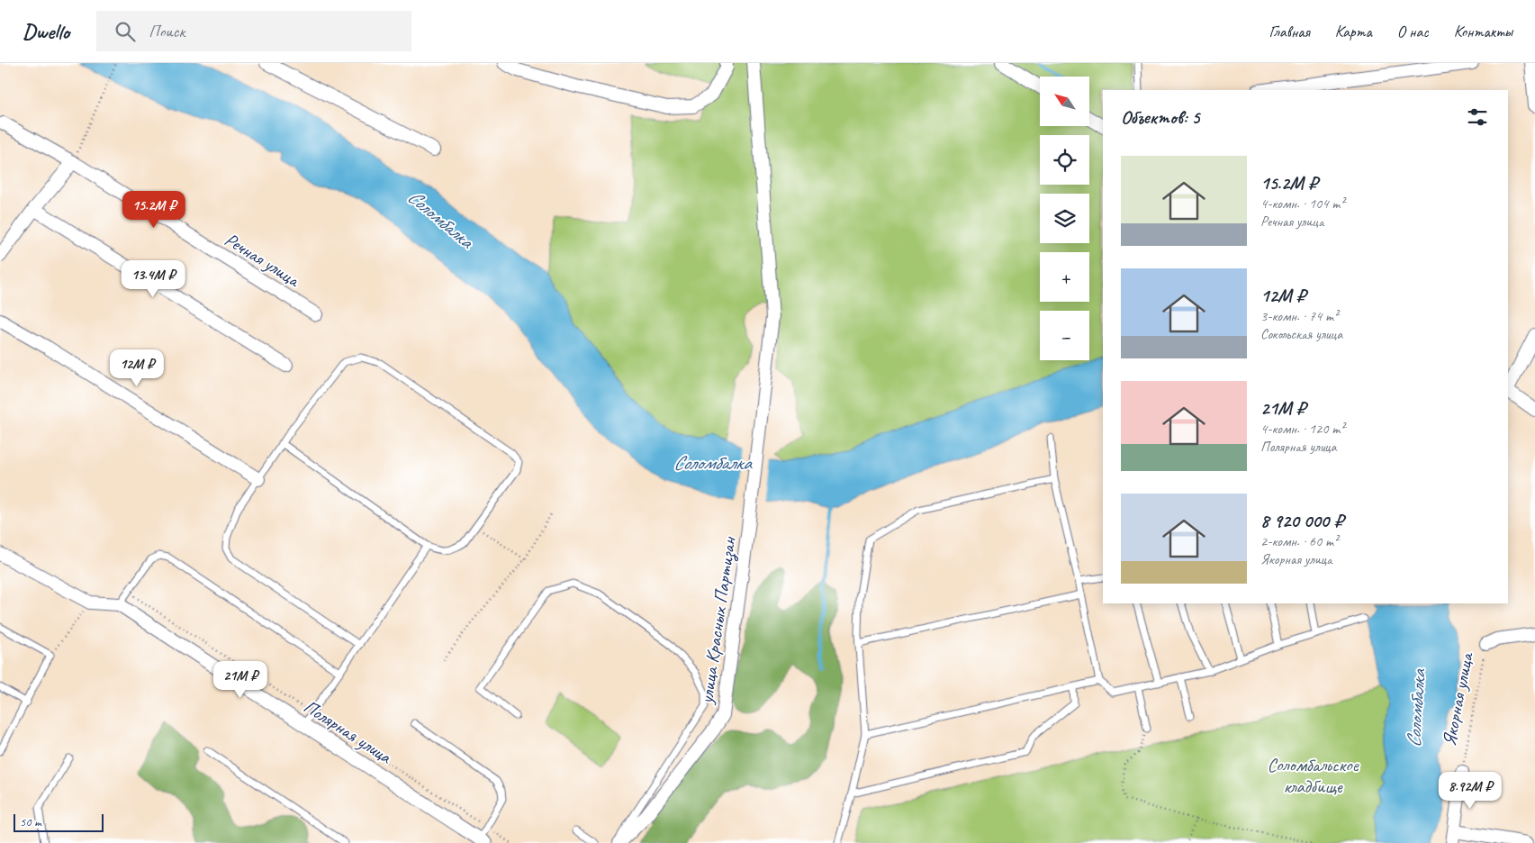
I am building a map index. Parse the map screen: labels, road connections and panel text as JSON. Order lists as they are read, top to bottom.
{
  "streets": {
    "street": [
      "Речная улица",
      "улица Красных Партизан",
      "Якорная улица",
      "Полярная улица"
    ]
  },
  "water": ["Соломбалка"],
  "parks": ["Соломбальское кладбище"],
  "scale_bar": "50 m",
  "north": "top left",
  "page": {
    "header": "Dwello",
    "search": "Поиск",
    "nav": [
      "Главная",
      "Карта",
      "О нас",
      "Контакты"
    ],
    "map_buttons": ["+", "−"],
    "heading": "Объектов: 5",
    "list": [
      {
        "name": "15.2M ₽",
        "note": "4-комн. · 104 m² · Речная улица"
      },
      {
        "name": "12M ₽",
        "note": "3-комн. · 74 m² · Сокольская улица"
      },
      {
        "name": "21M ₽",
        "note": "4-комн. · 120 m² · Полярная улица"
      },
      {
        "name": "8 920 000 ₽",
        "note": "2-комн. · 60 m² · Якорная улица"
      }
    ],
    "price": [
      "15.2M ₽",
      "13.4M ₽",
      "12M ₽",
      "21M ₽",
      "8.92M ₽"
    ],
    "scale": "50 m"
  }
}
